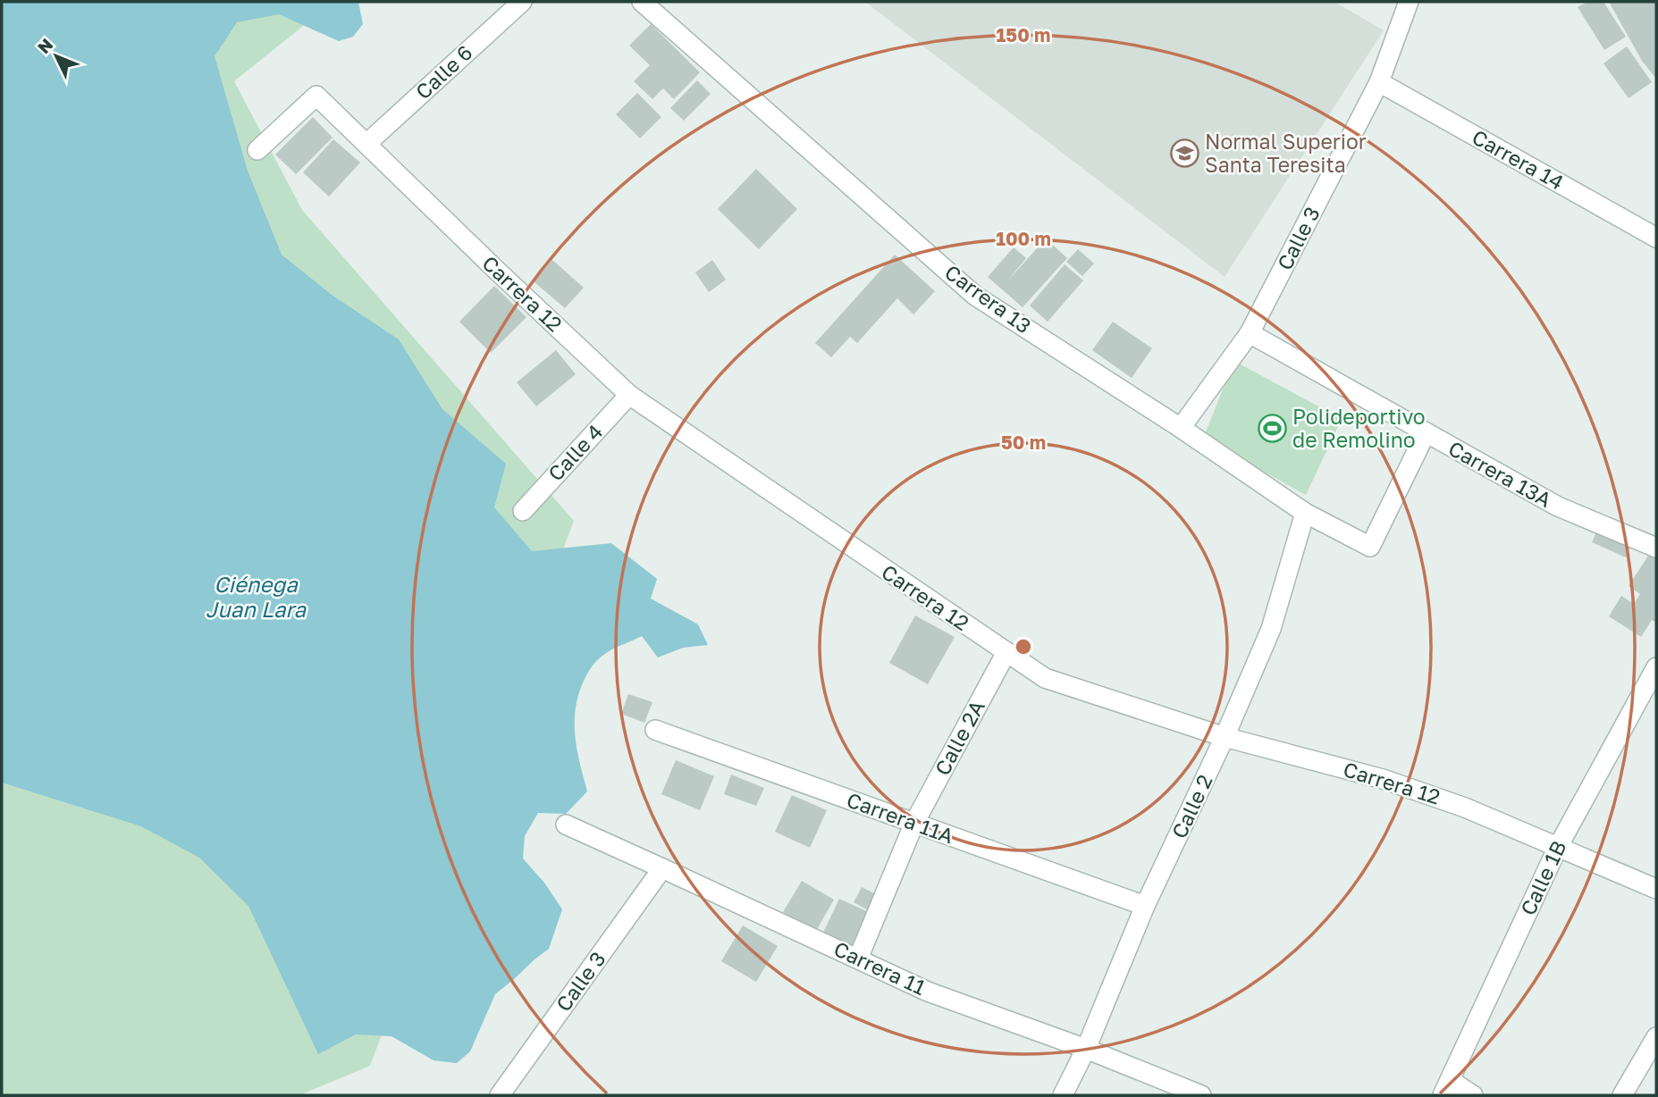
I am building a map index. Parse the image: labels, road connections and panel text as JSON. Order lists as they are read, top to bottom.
{
  "streets": {
    "street": [
      "Calle 6",
      "Carrera 14",
      "Calle 3",
      "Carrera 12",
      "Carrera 13",
      "Calle 4",
      "Carrera 13A",
      "Calle 2A",
      "Calle 2",
      "Carrera 11A",
      "Calle 1B",
      "Carrera 11"
    ]
  },
  "crossings": [
    ["Calle 6", "Carrera 12"],
    ["Carrera 14", "Calle 3"],
    ["Calle 3", "Carrera 13"],
    ["Calle 3", "Carrera 13A"],
    ["Calle 3", "Carrera 11"],
    ["Carrera 12", "Calle 4"],
    ["Carrera 12", "Calle 2A"],
    ["Carrera 12", "Calle 2"],
    ["Carrera 12", "Calle 1B"],
    ["Carrera 13", "Carrera 13A"],
    ["Carrera 13", "Calle 2"],
    ["Calle 2A", "Carrera 11A"],
    ["Calle 2A", "Carrera 11"],
    ["Calle 2", "Carrera 11A"],
    ["Calle 2", "Carrera 11"]
  ],
  "water": ["Ciénega Juan Lara"],
  "places": {
    "school or university": ["Normal Superior Santa Teresita"],
    "sports": ["Polideportivo de Remolino"]
  },
  "north": "top left",
  "rings": ["150 m", "100 m", "50 m"]
}
